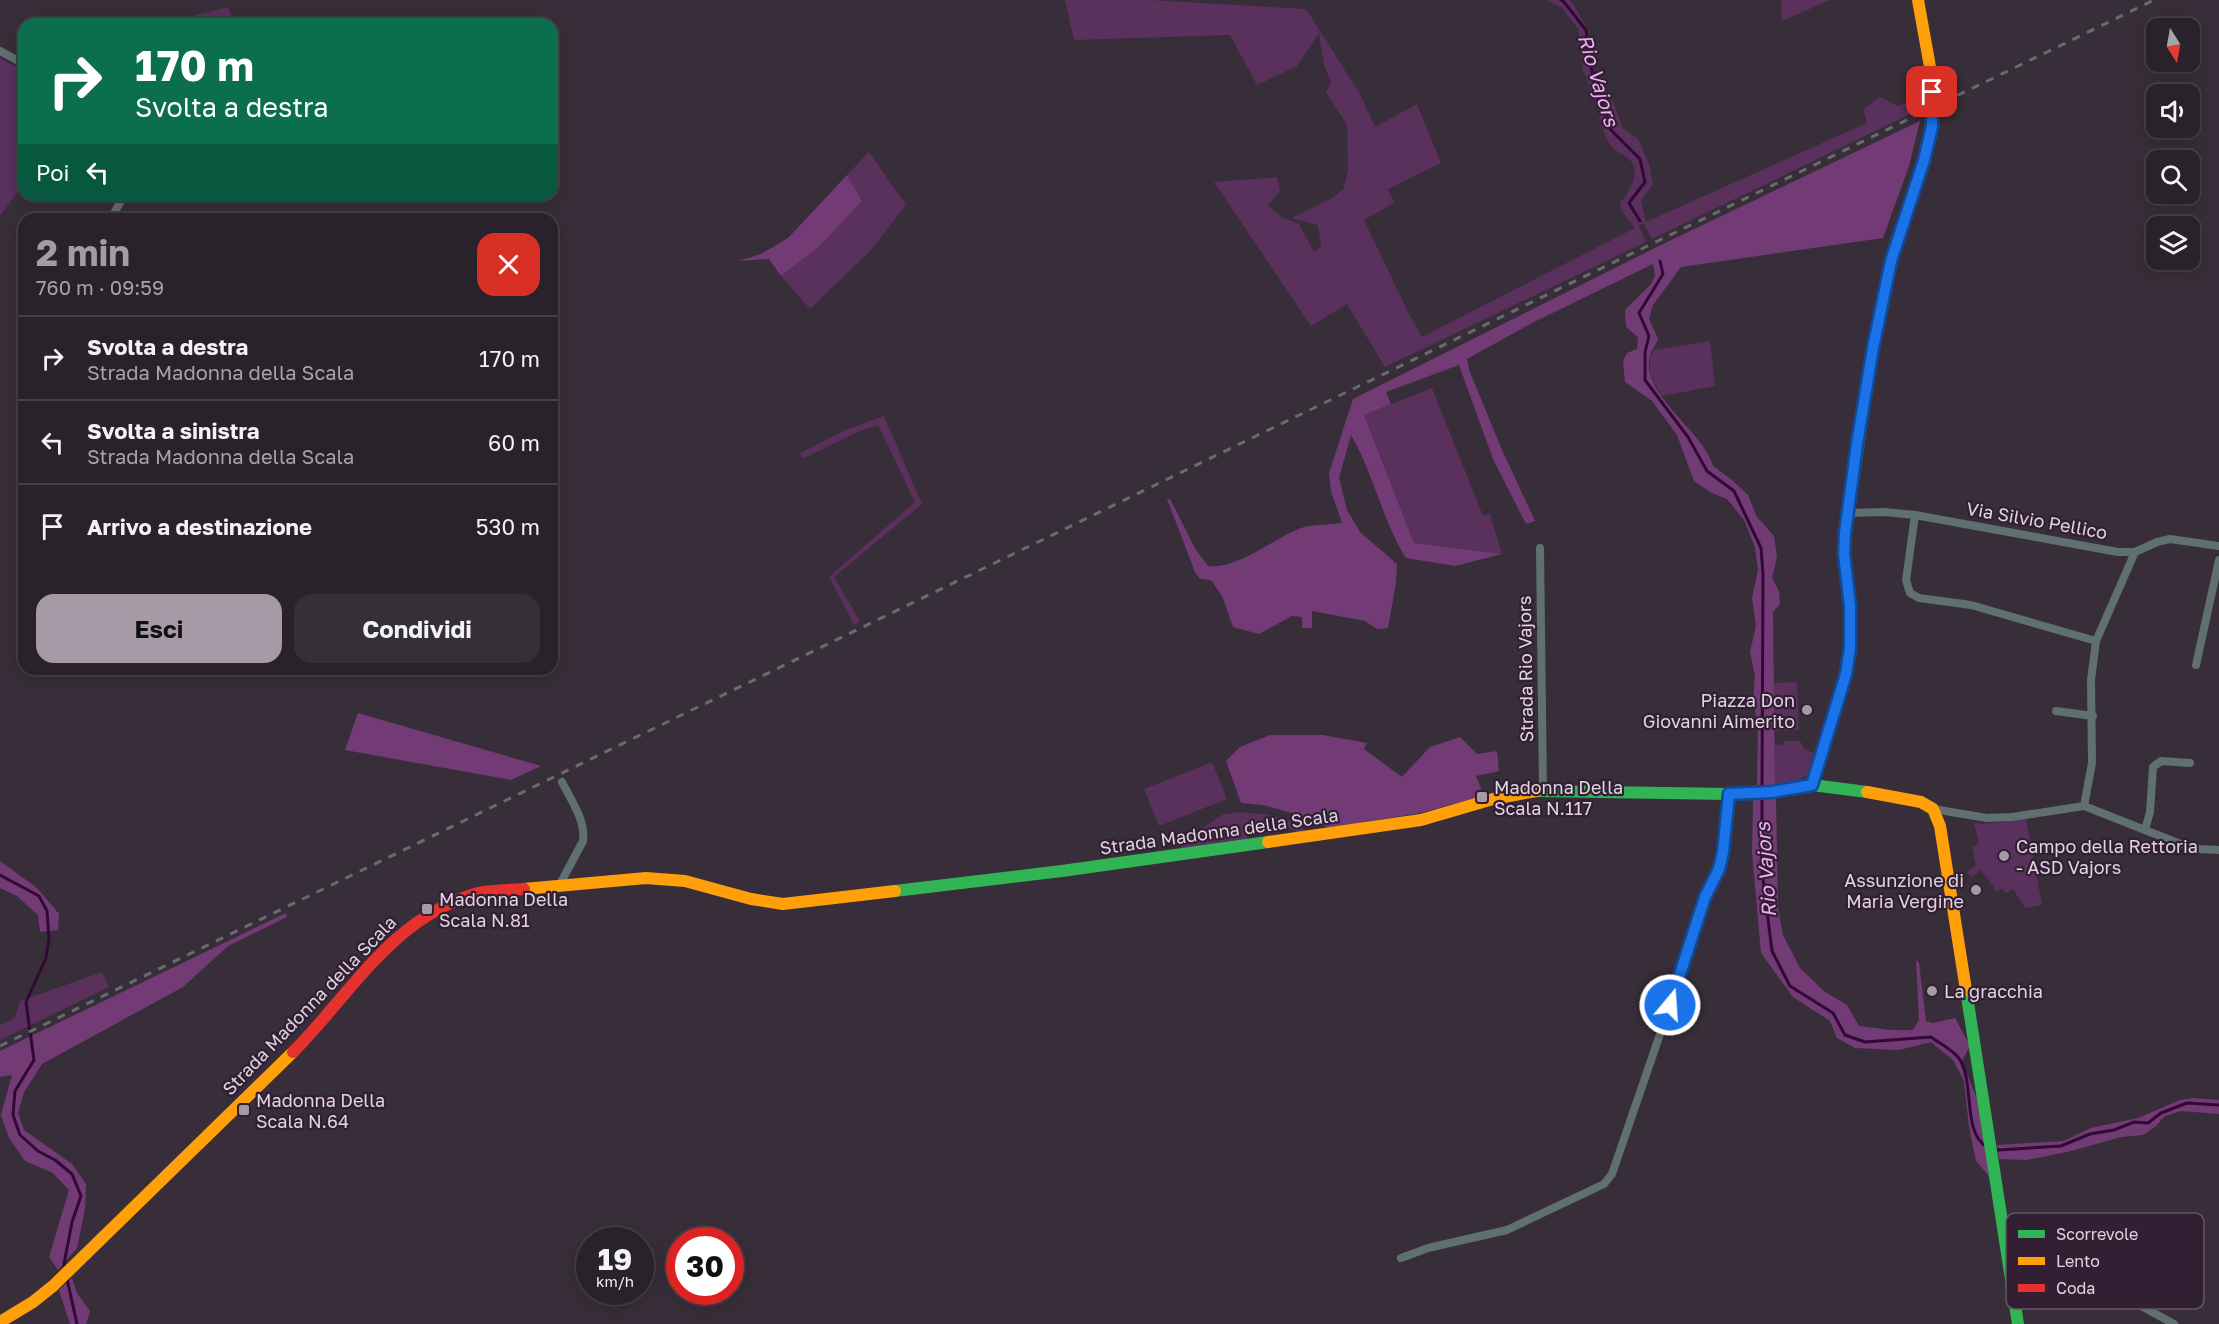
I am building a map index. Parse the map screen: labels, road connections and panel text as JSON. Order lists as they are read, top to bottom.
{
  "streets": {
    "street": ["Via Silvio Pellico", "Strada Rio Vajors", "Strada Madonna della Scala"]
  },
  "crossings": [
    ["Strada Rio Vajors", "Strada Madonna della Scala"]
  ],
  "water": ["Rio Vajors"],
  "places": {
    "other": [
      "Piazza Don Giovanni Aimerito",
      "Campo della Rettoria - ASD Vajors",
      "Assunzione di Maria Vergine",
      "La gracchia"
    ],
    "transit": ["Madonna Della Scala N.117", "Madonna Della Scala N.81", "Madonna Della Scala N.64"]
  },
  "legend": ["Scorrevole", "Lento", "Coda"],
  "north": "bottom",
  "page": {
    "turn": ["170 m", "Svolta a destra"],
    "then": "Poi",
    "heading": ["2 min", "760 m · 09:59"],
    "list": [
      {
        "name": "Svolta a destra",
        "note": "Strada Madonna della Scala",
        "value": "170 m"
      },
      {
        "name": "Svolta a sinistra",
        "note": "Strada Madonna della Scala",
        "value": "60 m"
      },
      {
        "name": "Arrivo a destinazione",
        "value": "530 m"
      }
    ],
    "buttons": ["Esci", "Condividi"],
    "speed": "19 km/h",
    "limit": "30"
  }
}
